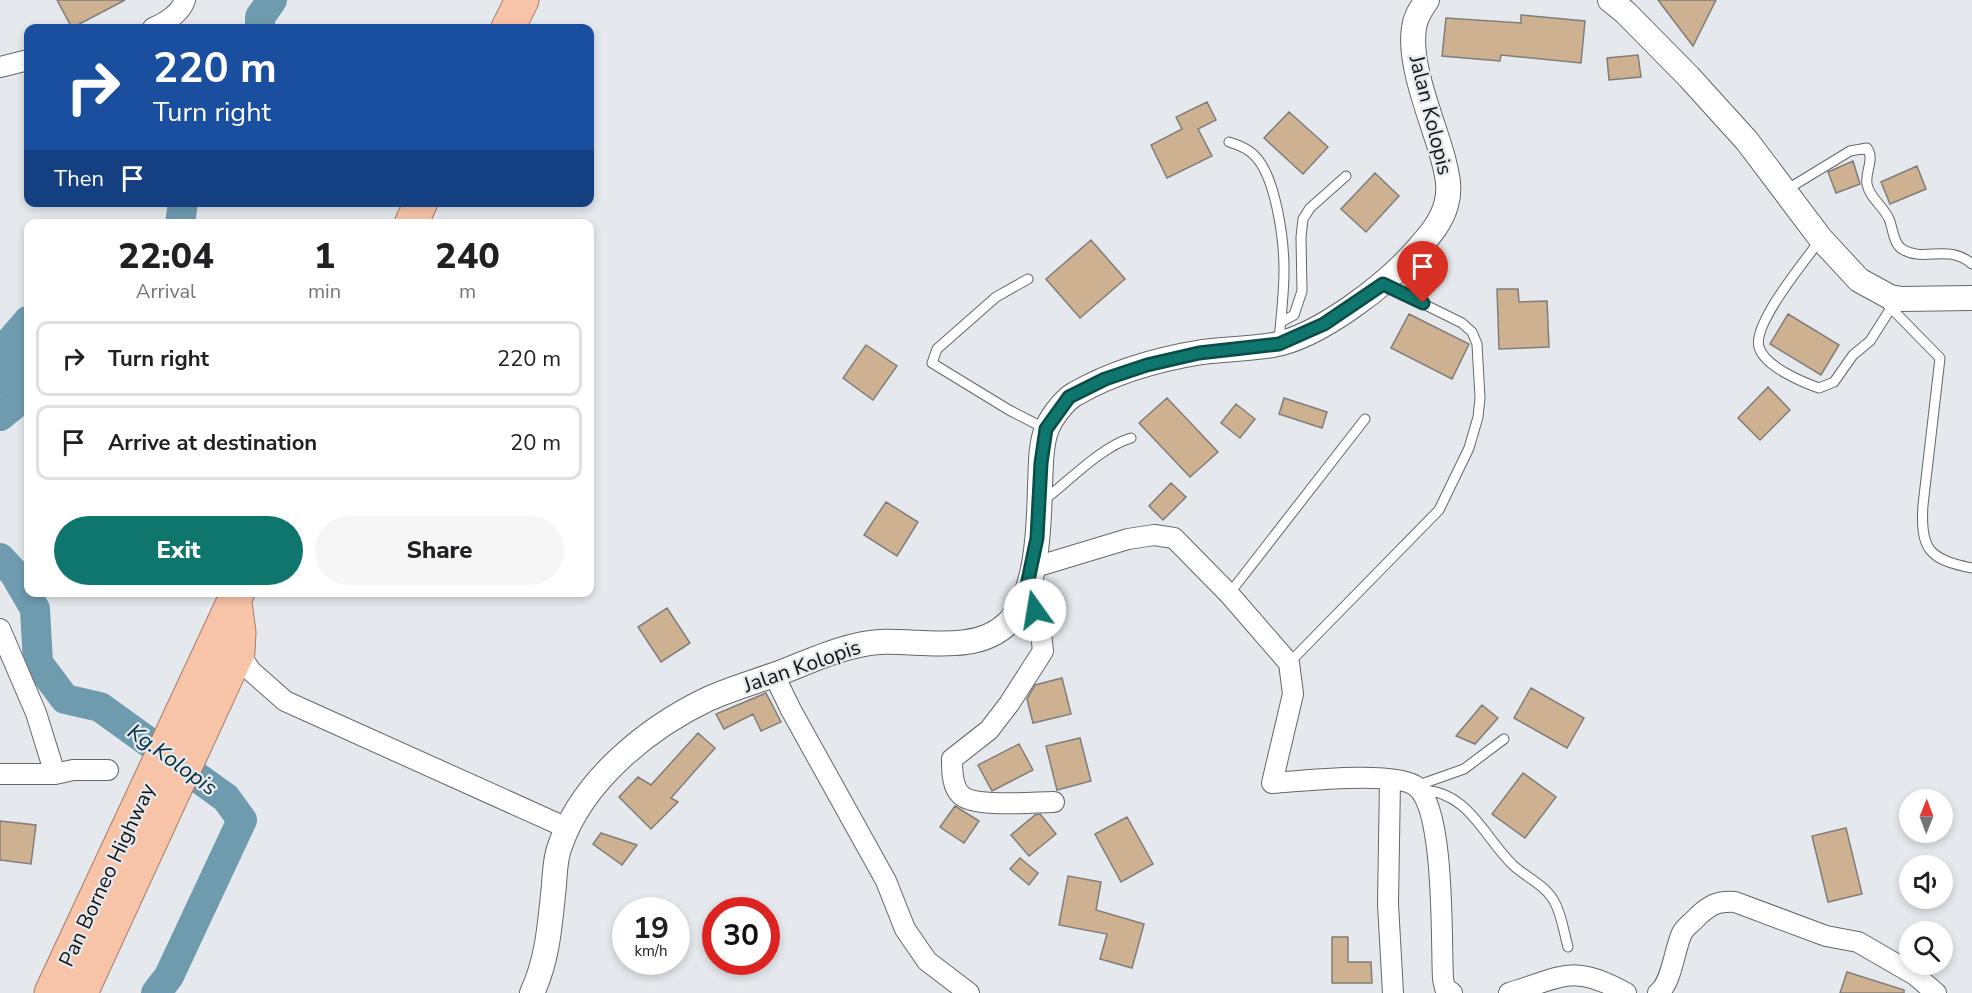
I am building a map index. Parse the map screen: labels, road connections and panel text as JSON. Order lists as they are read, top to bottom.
{
  "streets": {
    "highway": ["Pan Borneo Highway"],
    "street": ["Jalan Kolopis"]
  },
  "water": ["Kg.Kolopis"],
  "north": "top",
  "page": {
    "turn": ["220 m", "Turn right"],
    "then": "Then",
    "eta": [
      "22:04",
      "Arrival",
      "1",
      "min",
      "240",
      "m"
    ],
    "list": [
      {
        "name": "Turn right",
        "value": "220 m"
      },
      {
        "name": "Arrive at destination",
        "value": "20 m"
      }
    ],
    "buttons": ["Exit", "Share"],
    "speed": "19 km/h",
    "limit": "30"
  }
}
